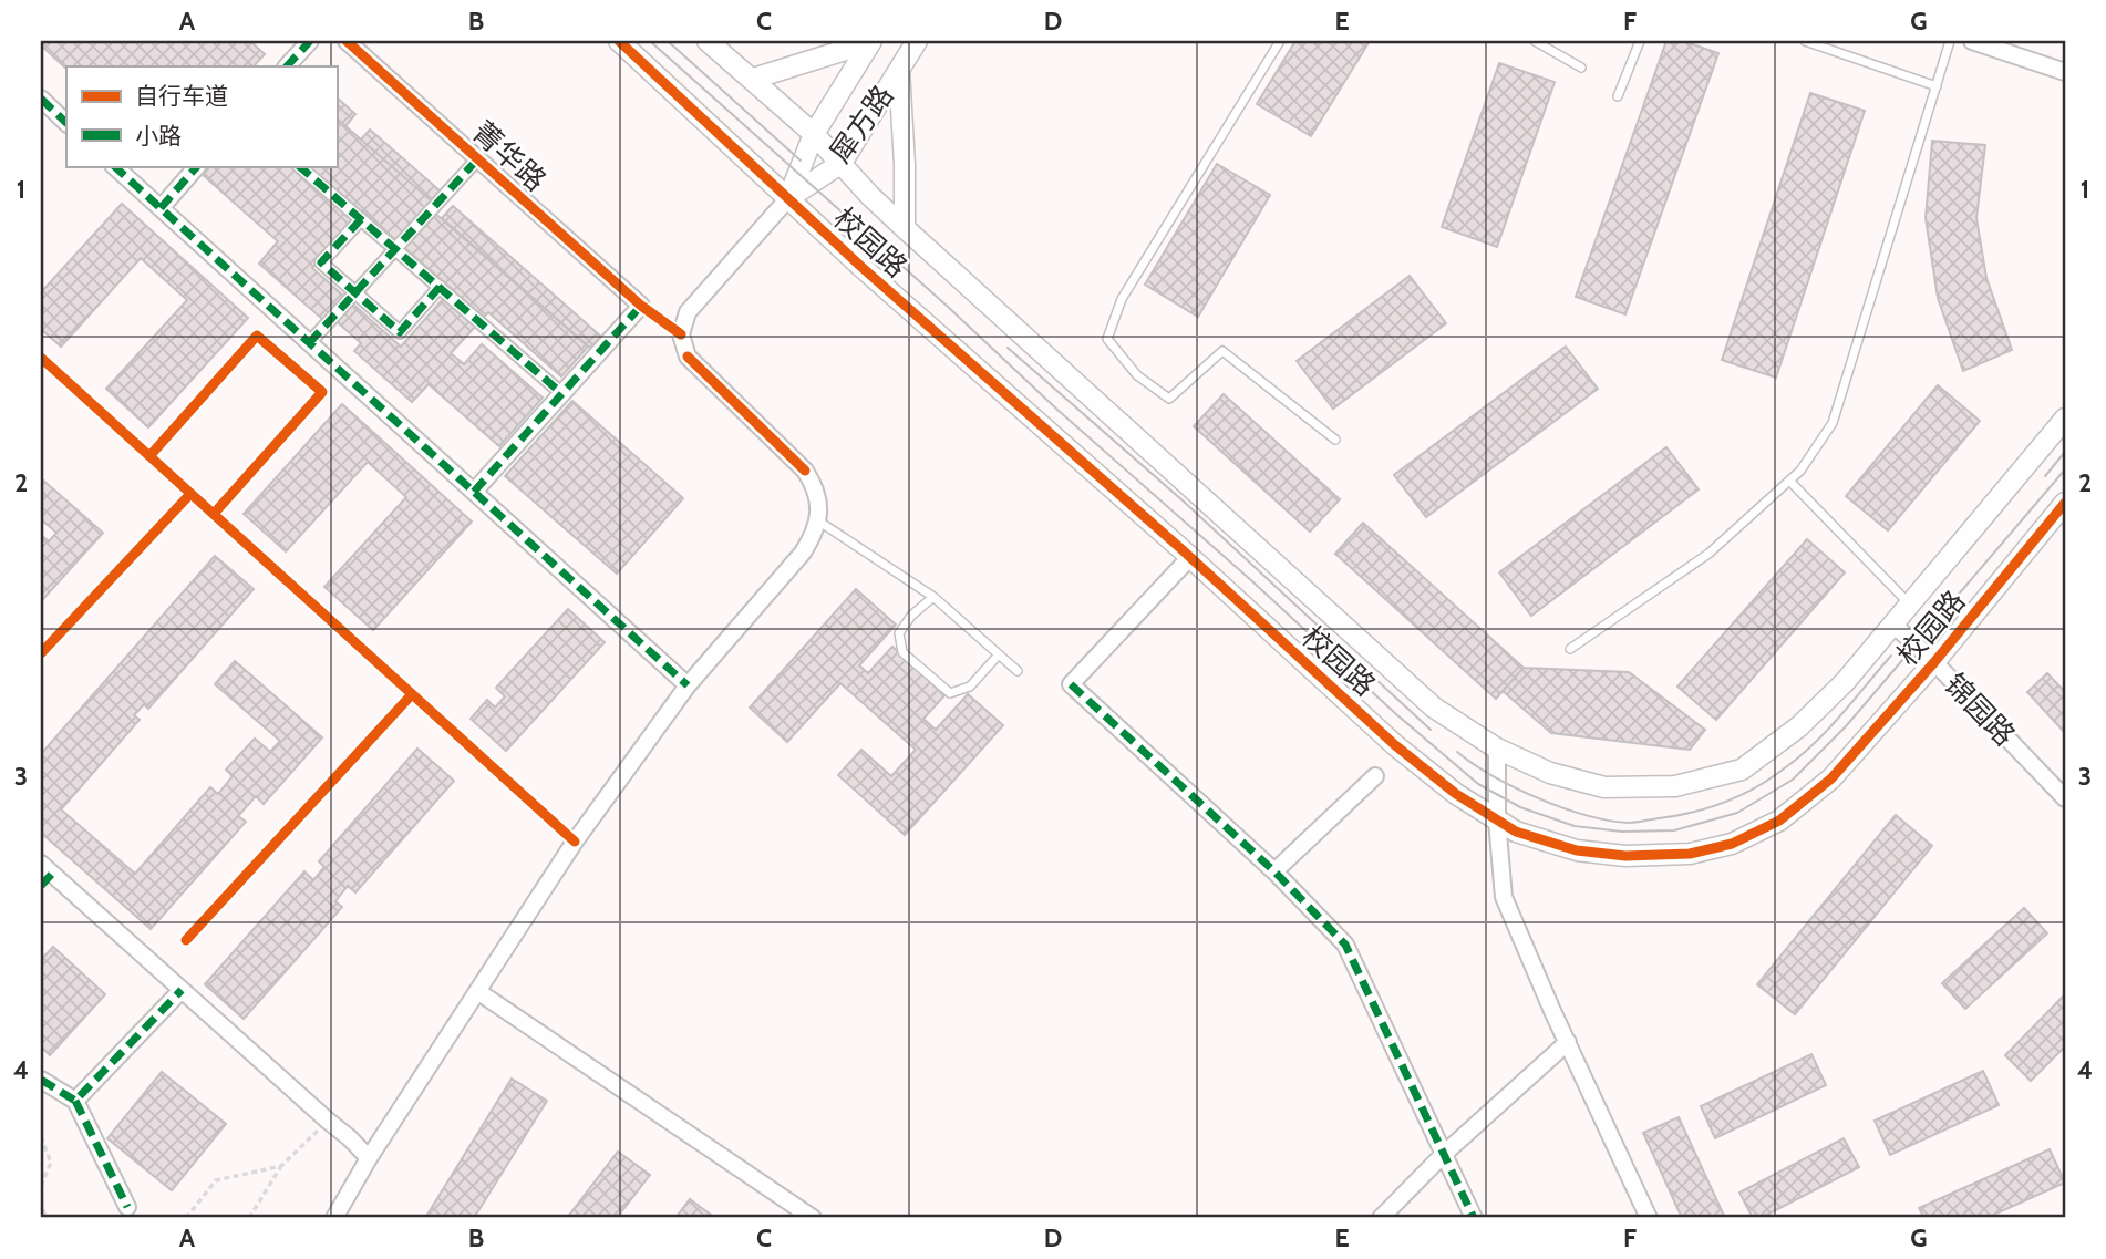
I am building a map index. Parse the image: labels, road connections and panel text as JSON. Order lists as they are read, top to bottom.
{
  "streets": {
    "street": [
      "犀方路",
      "菁华路",
      "校园路",
      "锦园路"
    ]
  },
  "crossings": [
    ["犀方路", "校园路"],
    ["校园路", "锦园路"]
  ],
  "legend": ["自行车道", "小路"],
  "grid": {
    "columns": [
      "A",
      "B",
      "C",
      "D",
      "E",
      "F",
      "G"
    ],
    "rows": [
      "1",
      "2",
      "3",
      "4"
    ]
  }
}
